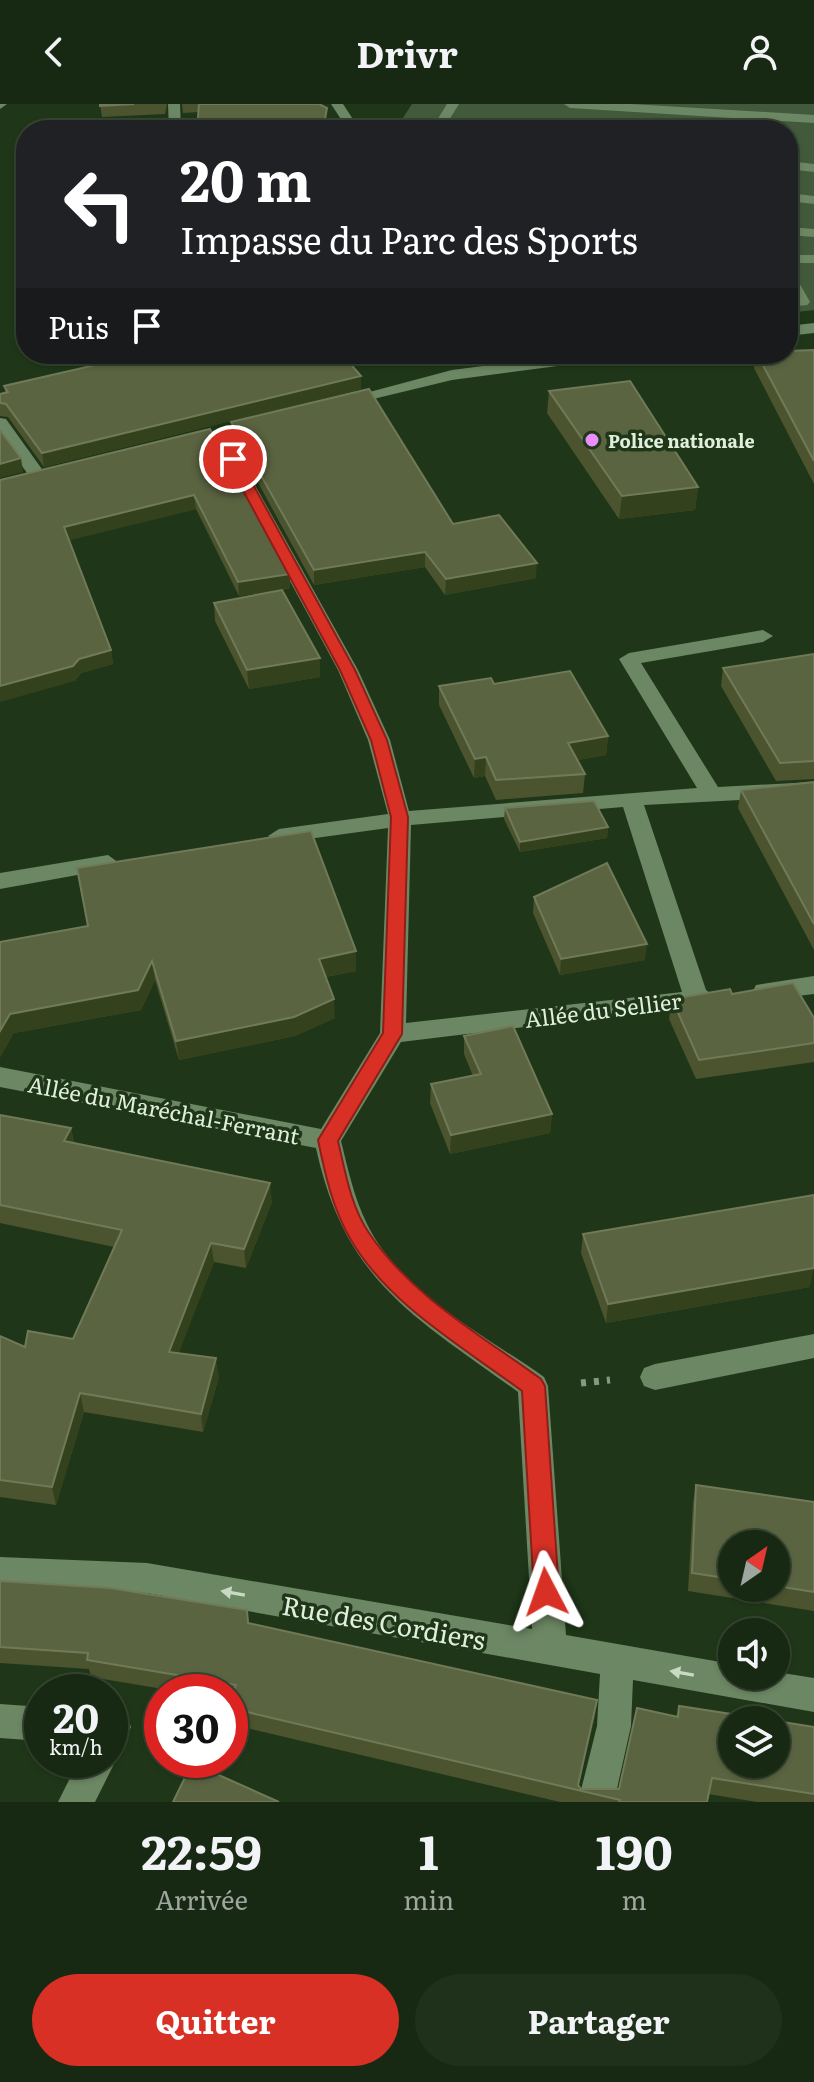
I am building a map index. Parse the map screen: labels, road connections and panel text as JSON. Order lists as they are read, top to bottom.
{
  "streets": {
    "street": ["Allée du Sellier", "Allée du Maréchal-Ferrant", "Rue des Cordiers"]
  },
  "one_way": ["Rue des Cordiers"],
  "places": ["Police nationale"],
  "north": "top right",
  "page": {
    "header": "Drivr",
    "turn": ["20 m", "Impasse du Parc des Sports"],
    "then": "Puis",
    "speed": "20 km/h",
    "limit": "30",
    "eta": [
      "22:59",
      "Arrivée",
      "1",
      "min",
      "190",
      "m"
    ],
    "buttons": ["Quitter", "Partager"]
  }
}
